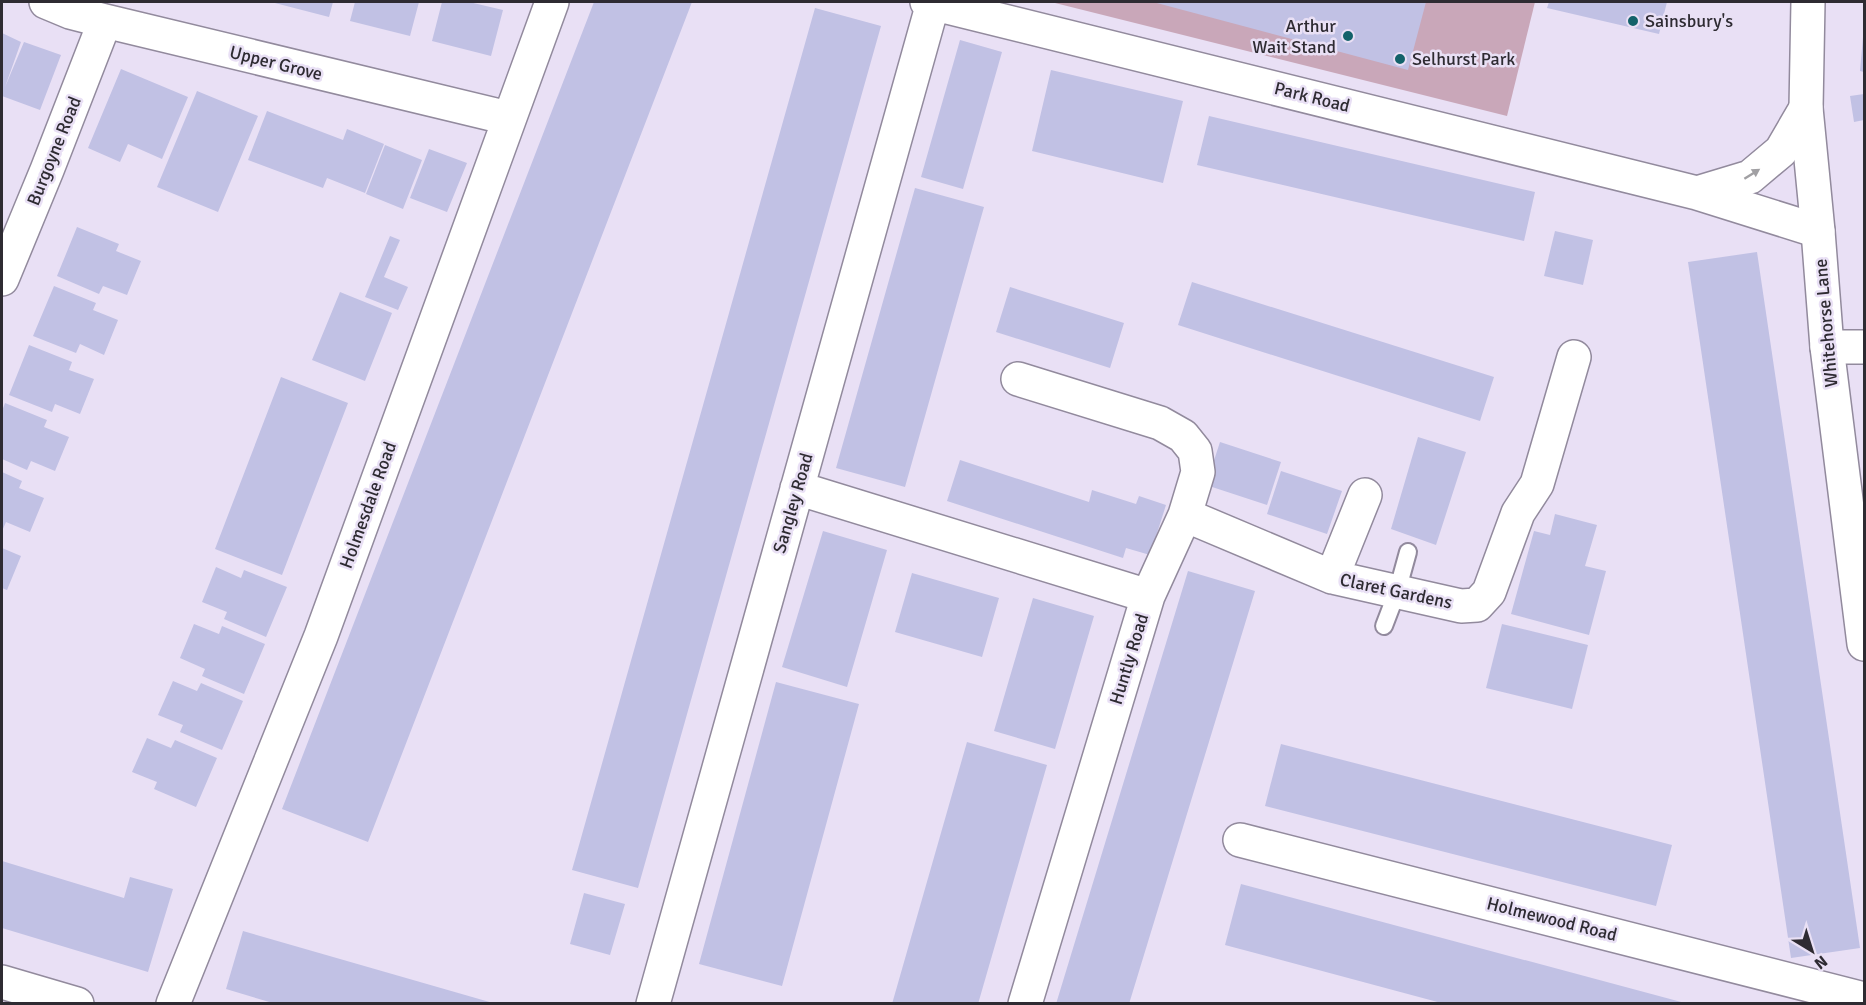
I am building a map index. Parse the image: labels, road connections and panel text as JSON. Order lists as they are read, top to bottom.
{
  "streets": {
    "street": [
      "Upper Grove",
      "Park Road",
      "Burgoyne Road",
      "Whitehorse Lane",
      "Sangley Road",
      "Holmesdale Road",
      "Claret Gardens",
      "Huntly Road",
      "Holmewood Road"
    ]
  },
  "crossings": [
    ["Upper Grove", "Burgoyne Road"],
    ["Upper Grove", "Holmesdale Road"],
    ["Park Road", "Whitehorse Lane"],
    ["Park Road", "Sangley Road"],
    ["Sangley Road", "Huntly Road"]
  ],
  "places": ["Sainsbury's", "Arthur Wait Stand", "Selhurst Park"],
  "north": "bottom right"
}
